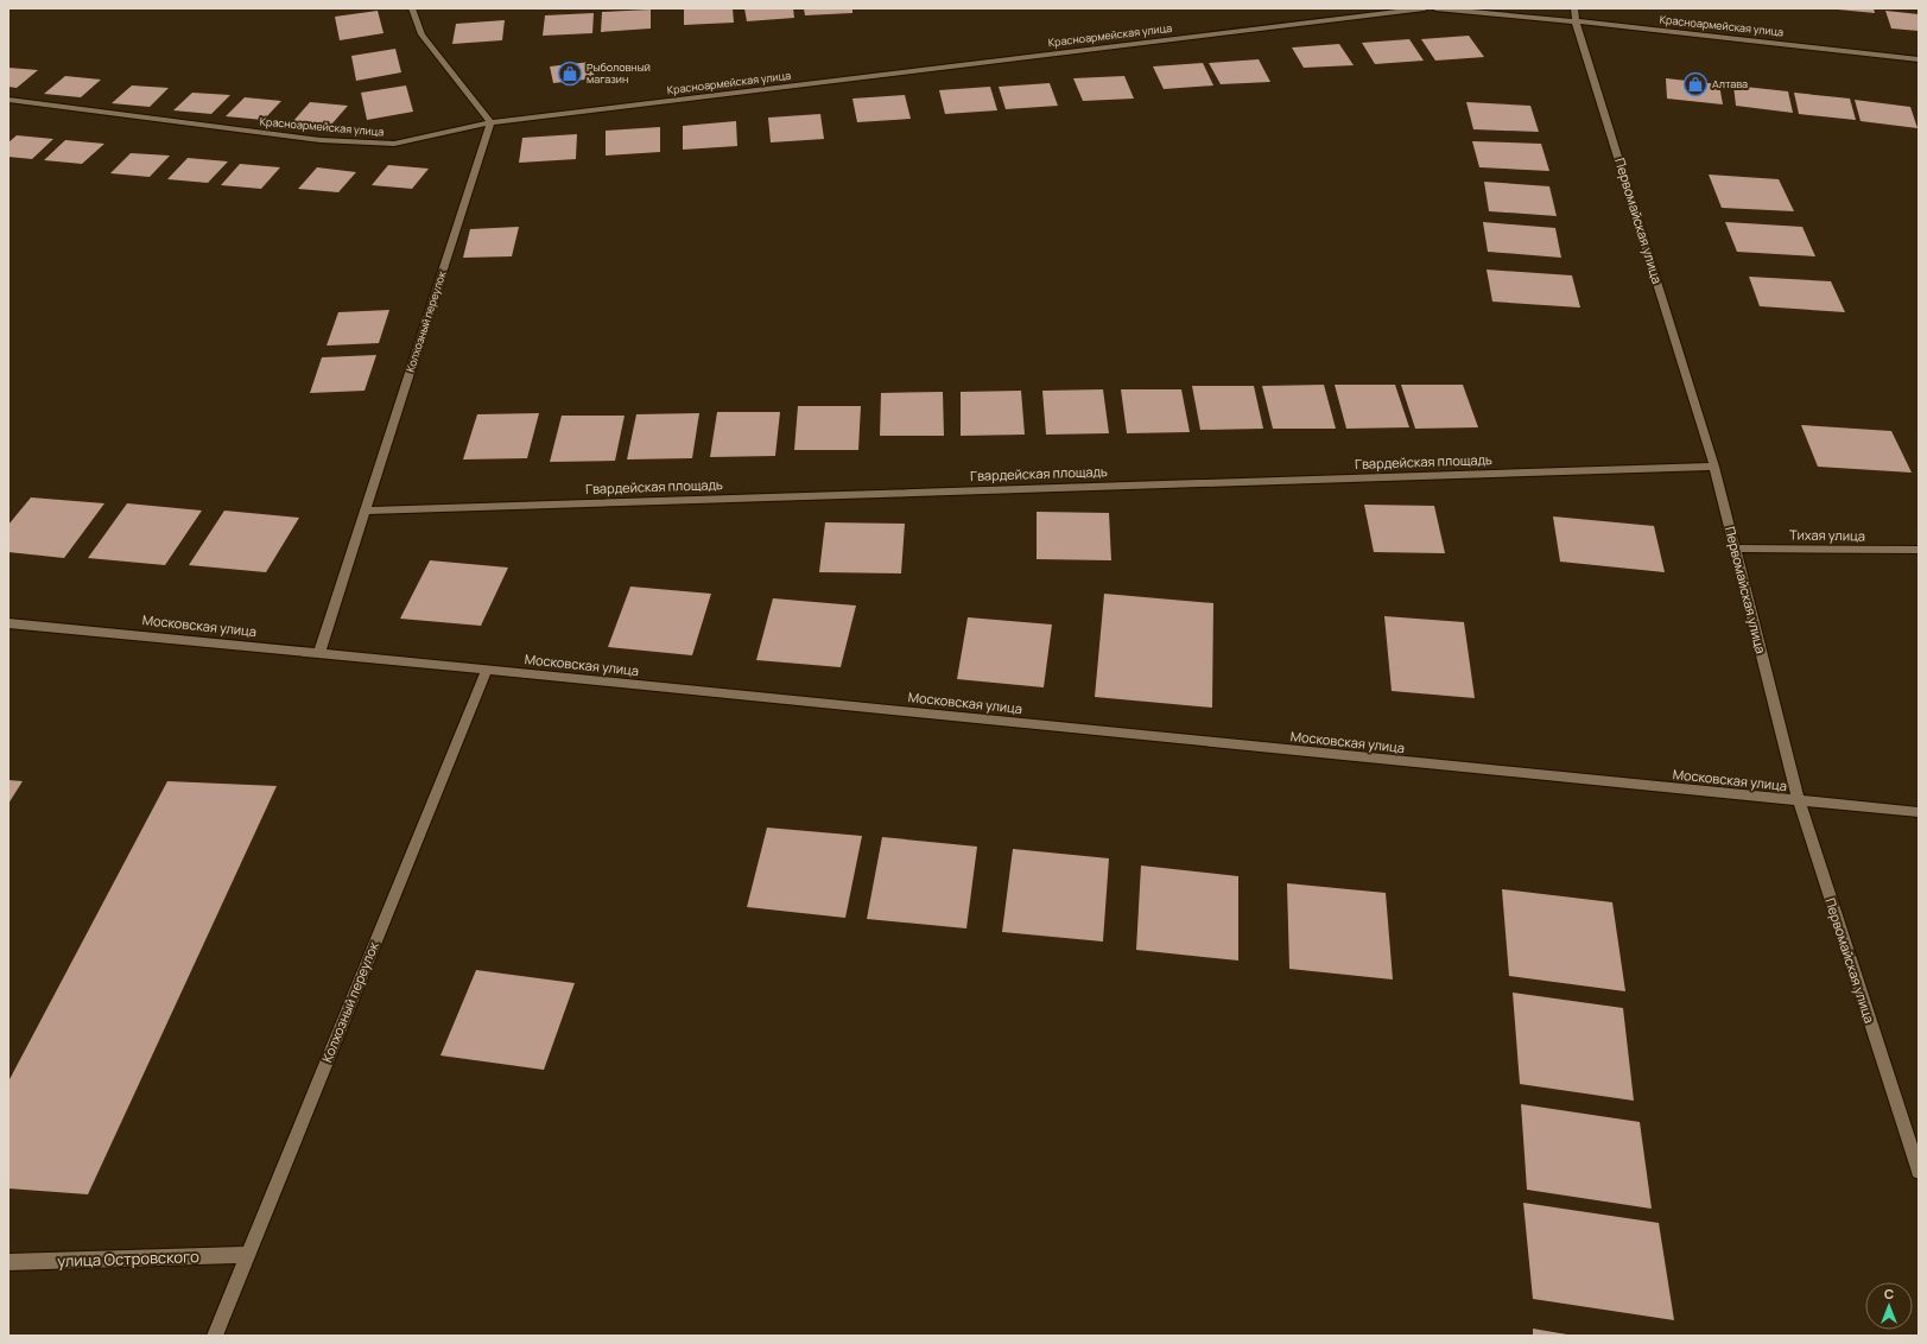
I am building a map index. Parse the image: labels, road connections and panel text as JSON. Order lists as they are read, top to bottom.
{
  "streets": {
    "street": [
      "Красноармейская улица",
      "Первомайская улица",
      "Колхозный переулок",
      "Гвардейская площадь",
      "Тихая улица",
      "Московская улица",
      "улица Островского"
    ]
  },
  "crossings": [
    ["Красноармейская улица", "Первомайская улица"],
    ["Красноармейская улица", "Колхозный переулок"],
    ["Первомайская улица", "Гвардейская площадь"],
    ["Первомайская улица", "Тихая улица"],
    ["Первомайская улица", "Московская улица"],
    ["Колхозный переулок", "Гвардейская площадь"],
    ["Колхозный переулок", "Московская улица"],
    ["Колхозный переулок", "улица Островского"]
  ],
  "places": {
    "shop": ["Рыболовный магазин", "Алтава"]
  },
  "north": "top"
}
